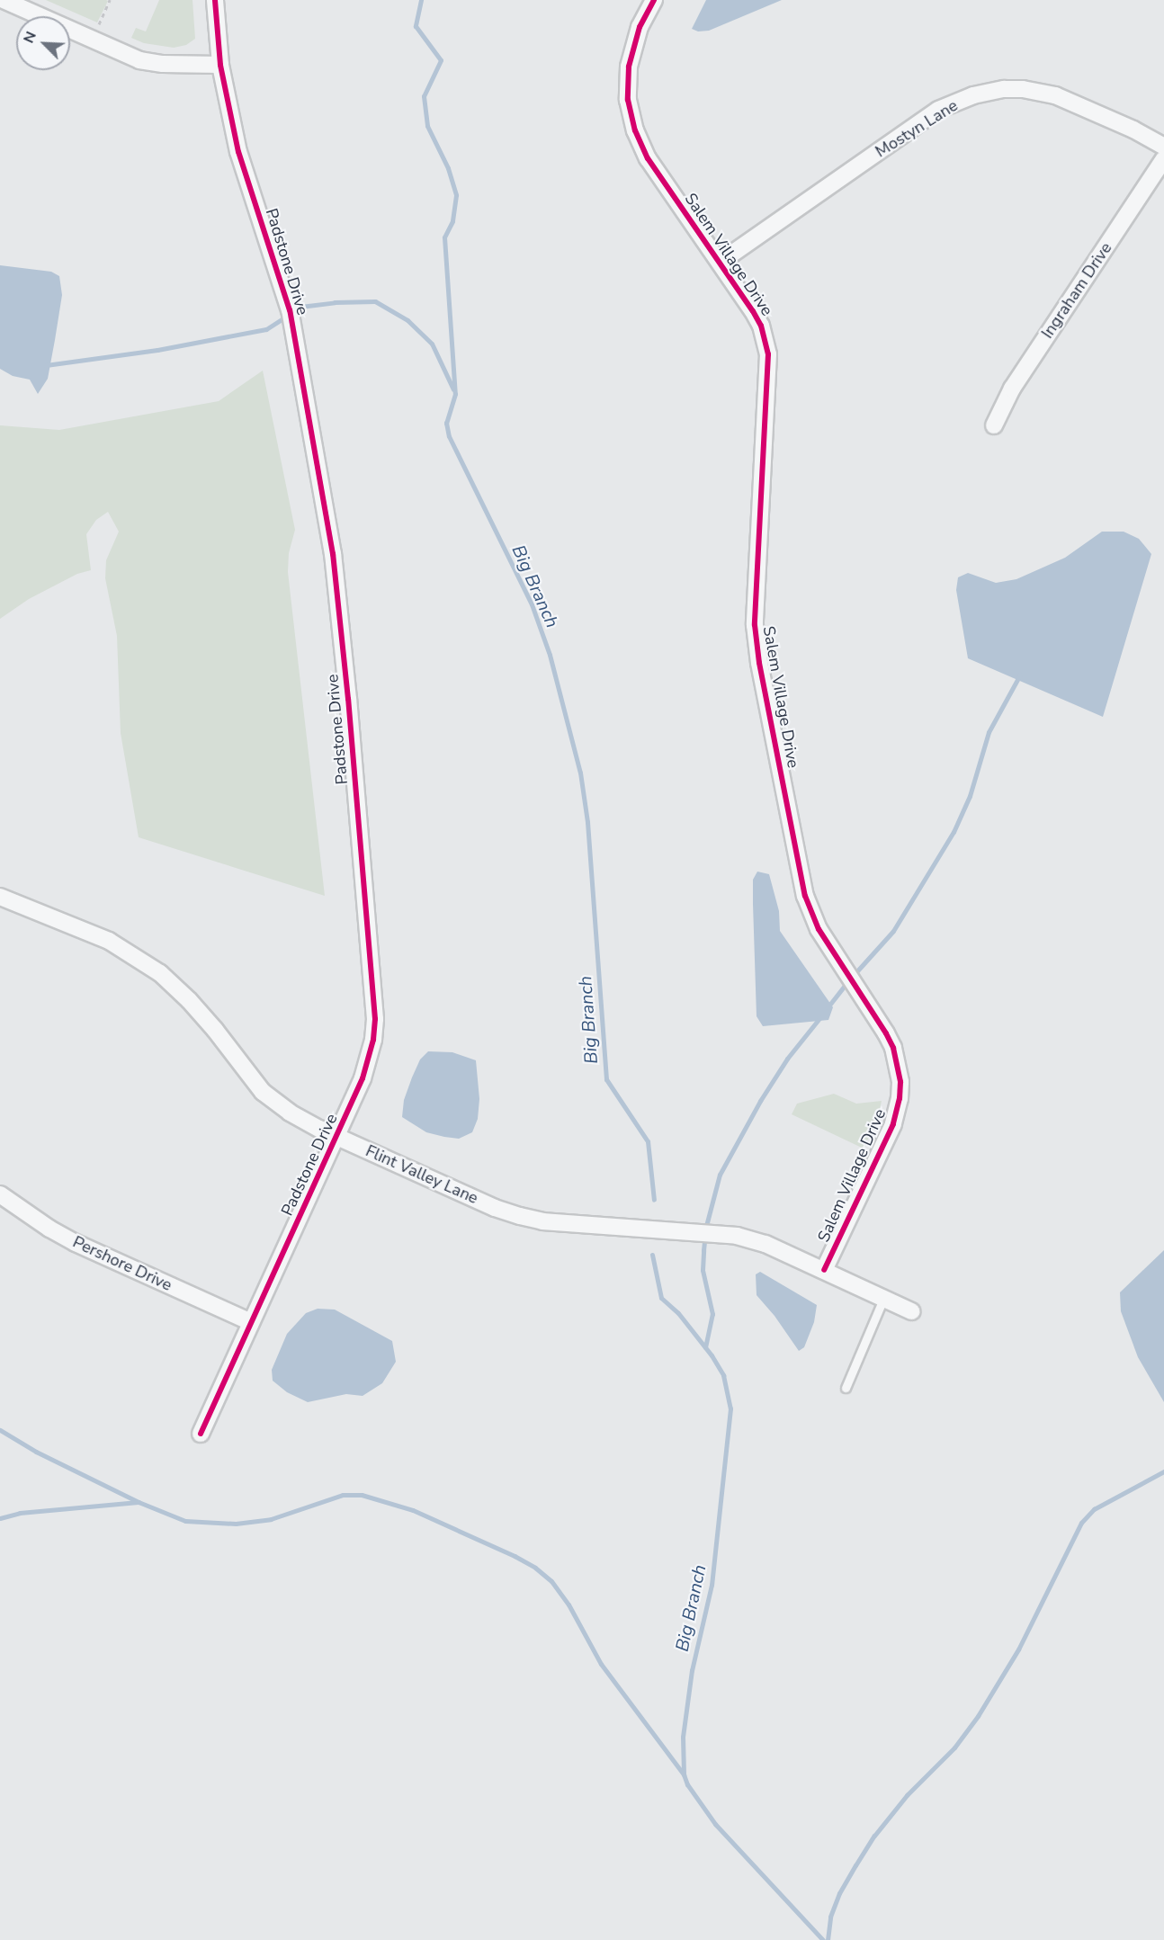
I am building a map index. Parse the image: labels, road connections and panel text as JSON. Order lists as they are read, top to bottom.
{
  "streets": {
    "street": [
      "Mostyn Lane",
      "Salem Village Drive",
      "Padstone Drive",
      "Ingraham Drive",
      "Flint Valley Lane",
      "Pershore Drive"
    ]
  },
  "crossings": [
    ["Mostyn Lane", "Salem Village Drive"],
    ["Salem Village Drive", "Flint Valley Lane"],
    ["Padstone Drive", "Flint Valley Lane"],
    ["Padstone Drive", "Pershore Drive"]
  ],
  "water": ["Big Branch"],
  "north": "top left"
}
